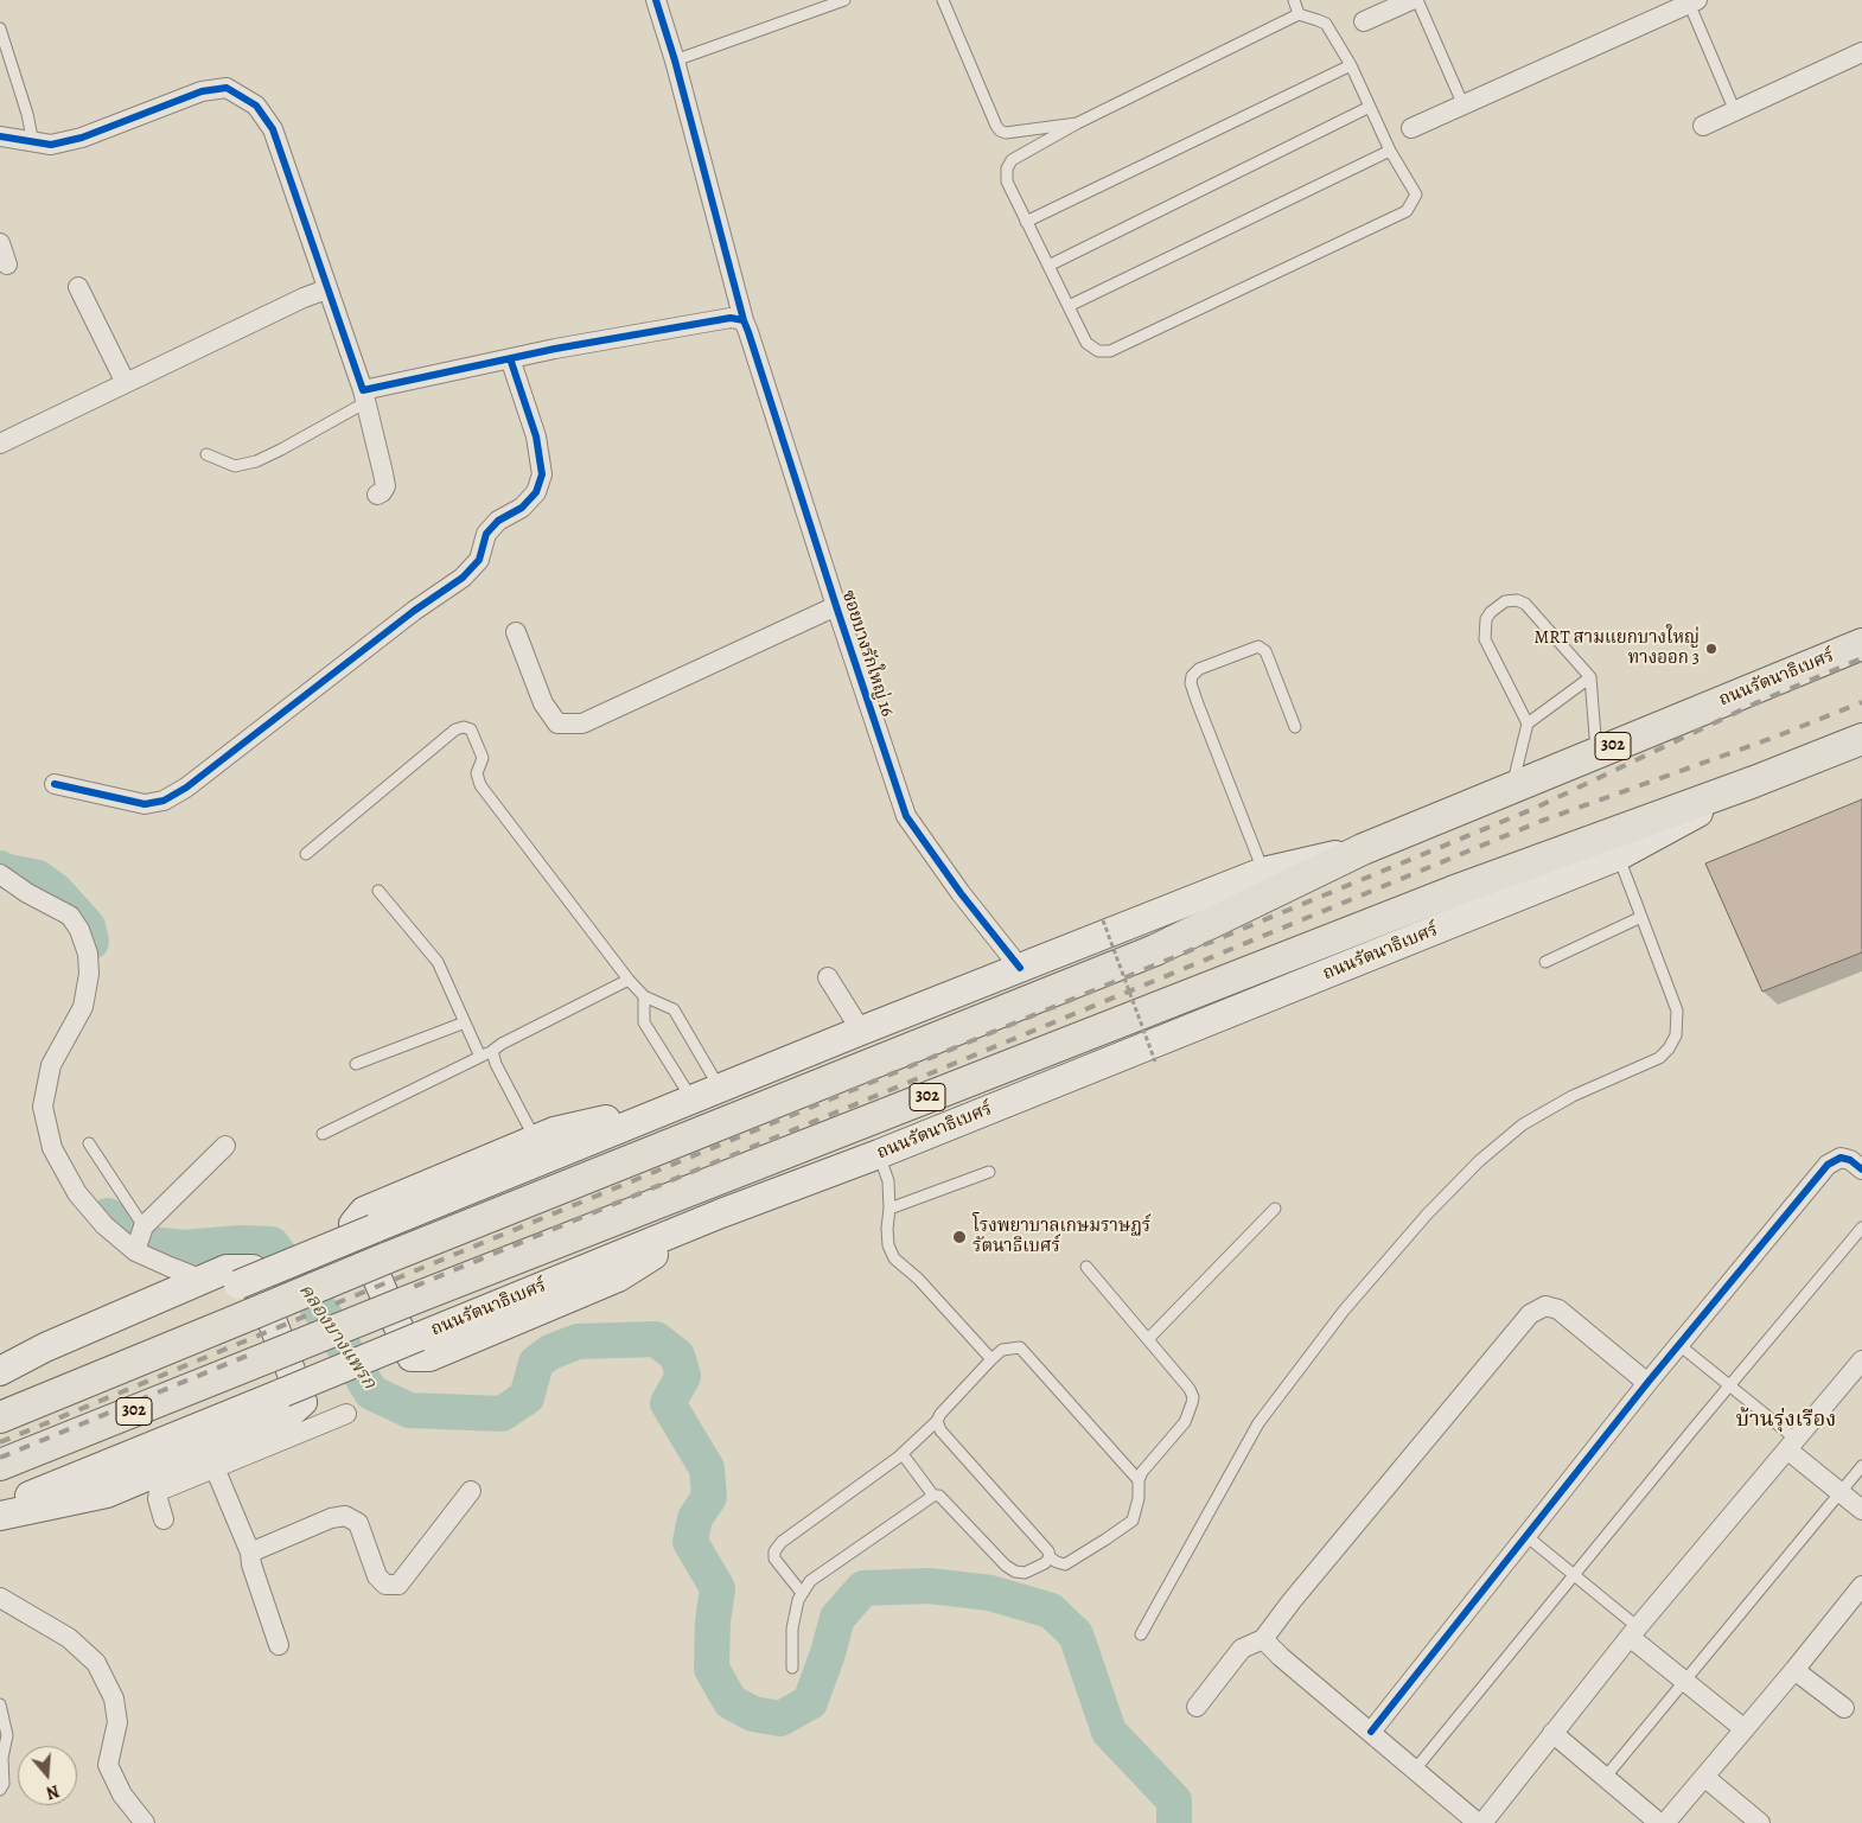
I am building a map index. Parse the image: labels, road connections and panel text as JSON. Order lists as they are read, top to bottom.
{
  "streets": {
    "main road": ["ถนนรัตนาธิเบศร์", "302"],
    "street": ["ซอยบางรักใหญ่ 16"]
  },
  "crossings": [
    ["ซอยบางรักใหญ่ 16", "ถนนรัตนาธิเบศร์"]
  ],
  "districts": ["บ้านรุ่งเรือง"],
  "water": ["คลองบางแพรก"],
  "places": ["MRT สามแยกบางใหญ่ ทางออก 3", "โรงพยาบาลเกษมราษฏร์ รัตนาธิเบศร์"],
  "north": "bottom"
}
